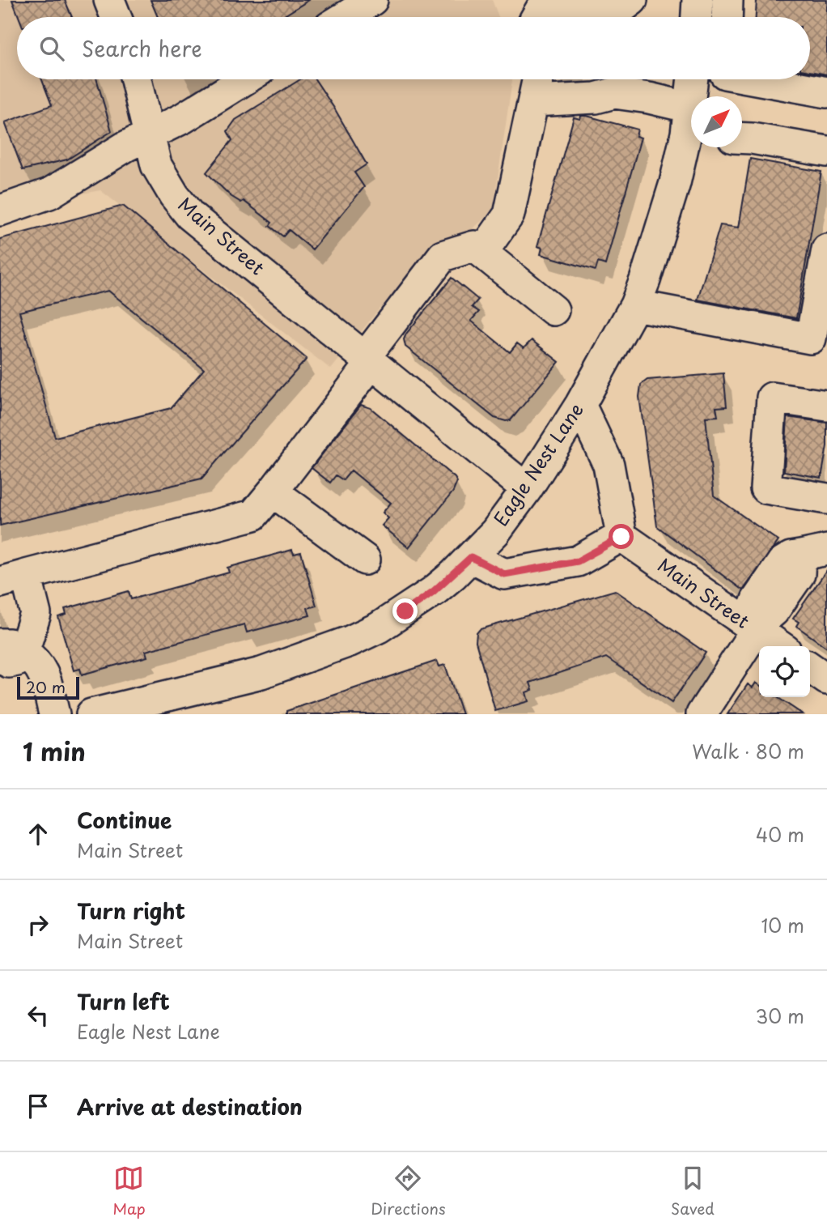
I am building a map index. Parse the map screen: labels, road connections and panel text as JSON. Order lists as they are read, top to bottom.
{
  "streets": {
    "street": ["Main Street", "Eagle Nest Lane"]
  },
  "crossings": [
    ["Main Street", "Eagle Nest Lane"]
  ],
  "scale_bar": "20 m",
  "north": "top right",
  "page": {
    "search": "Search here",
    "scale": "20 m",
    "heading": ["1 min", "Walk · 80 m"],
    "list": [
      ["Continue", "Main Street", "40 m"],
      ["Turn right", "Main Street", "10 m"],
      ["Turn left", "Eagle Nest Lane", "30 m"],
      "Arrive at destination"
    ],
    "nav": ["Map", "Directions", "Saved"]
  }
}
